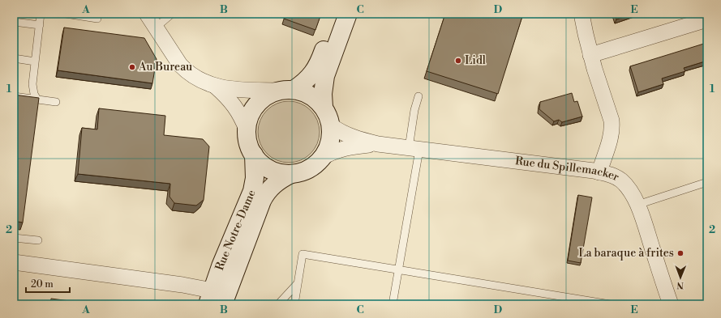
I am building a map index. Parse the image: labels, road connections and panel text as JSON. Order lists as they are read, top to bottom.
{
  "streets": {
    "main road": ["Rue Notre-Dame"],
    "street": ["Rue du Spillemacker"]
  },
  "crossings": [
    ["Rue du Spillemacker", "Rue Notre-Dame"]
  ],
  "places": ["Lidl", "Au Bureau", "La baraque à frites"],
  "scale_bar": "20 m",
  "north": "bottom",
  "grid": {
    "columns": [
      "A",
      "B",
      "C",
      "D",
      "E"
    ],
    "rows": ["1", "2"]
  }
}
